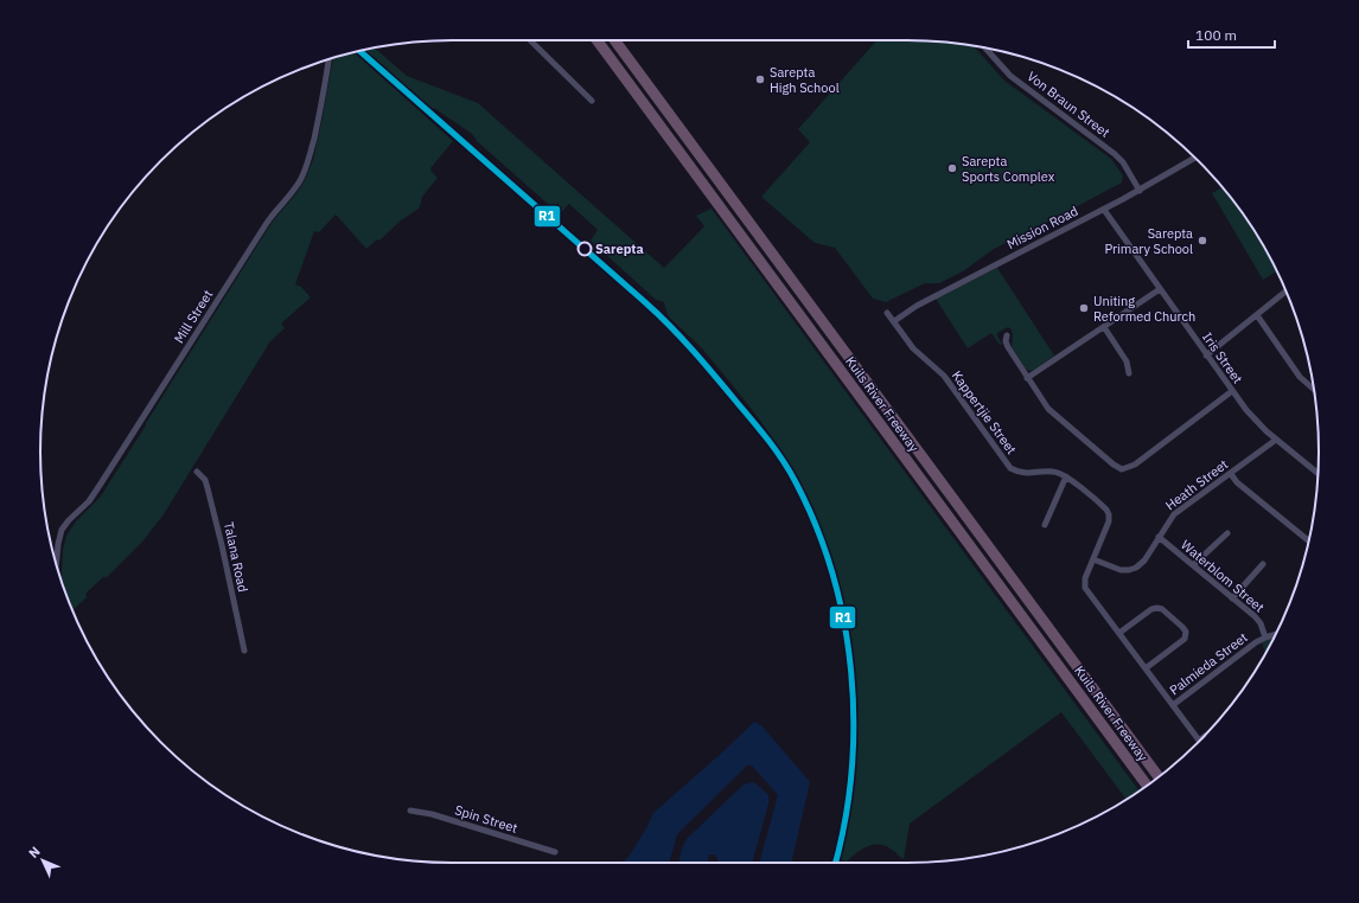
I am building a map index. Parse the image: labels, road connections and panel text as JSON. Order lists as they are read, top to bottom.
{
  "streets": {
    "highway": ["Kuils River Freeway"],
    "street": [
      "Von Braun Street",
      "Mission Road",
      "Mill Street",
      "Iris Street",
      "Kappertjie Street",
      "Heath Street",
      "Talana Road",
      "Waterblom Street",
      "Palmieda Street",
      "Spin Street"
    ]
  },
  "crossings": [
    ["Von Braun Street", "Mission Road"],
    ["Mission Road", "Iris Street"],
    ["Mission Road", "Kappertjie Street"],
    ["Iris Street", "Heath Street"],
    ["Kappertjie Street", "Heath Street"],
    ["Kappertjie Street", "Palmieda Street"],
    ["Heath Street", "Waterblom Street"],
    ["Waterblom Street", "Palmieda Street"]
  ],
  "places": [
    "Sarepta High School",
    "Sarepta Sports Complex",
    "Sarepta Primary School",
    "Sarepta",
    "Uniting Reformed Church"
  ],
  "lines": ["transit line R1"],
  "scale_bar": "100 m",
  "north": "top left"
}
